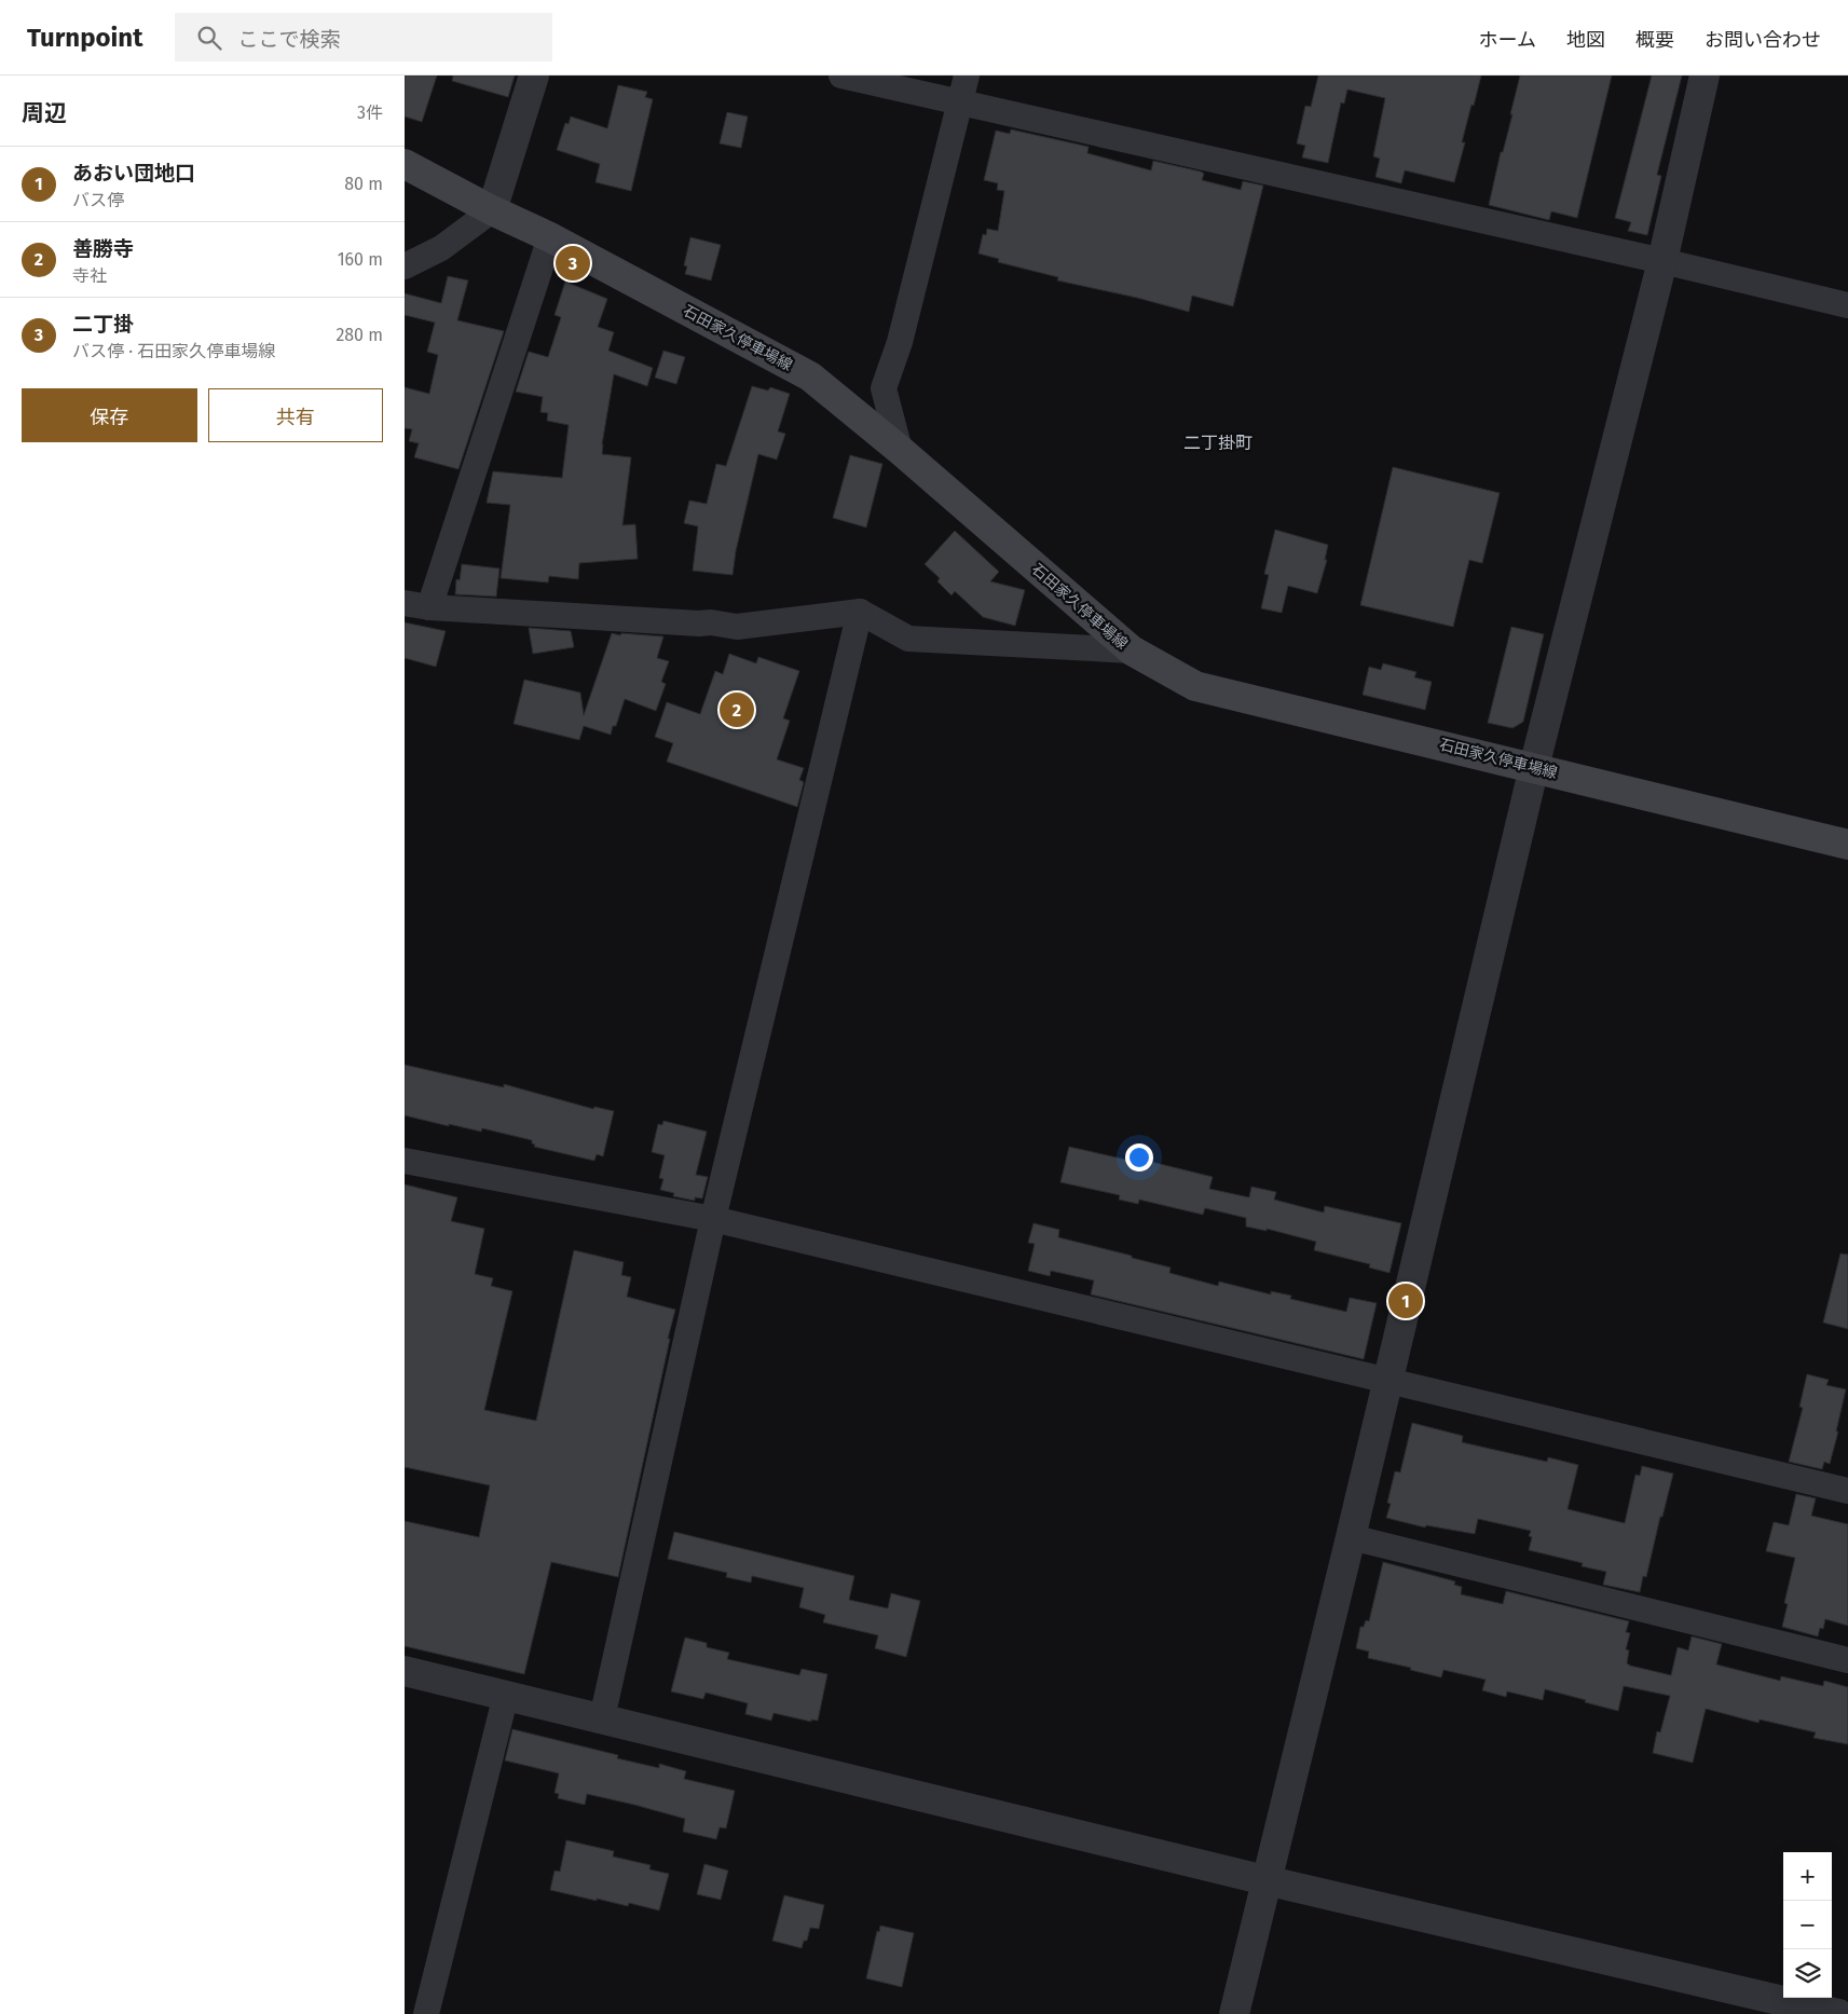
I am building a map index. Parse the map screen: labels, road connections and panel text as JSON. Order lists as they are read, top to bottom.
{
  "streets": {
    "main road": ["石田家久停車場線"]
  },
  "districts": ["二丁掛町"],
  "page": {
    "header": "Turnpoint",
    "search": "ここで検索",
    "nav": [
      "ホーム",
      "地図",
      "概要",
      "お問い合わせ"
    ],
    "heading": ["周辺", "3件"],
    "list": [
      {
        "mark": "1",
        "name": "あおい団地口",
        "note": "バス停",
        "value": "80 m"
      },
      {
        "mark": "2",
        "name": "善勝寺",
        "note": "寺社",
        "value": "160 m"
      },
      {
        "mark": "3",
        "name": "二丁掛",
        "note": "バス停 · 石田家久停車場線",
        "value": "280 m"
      }
    ],
    "pins": ["3", "2", "1"],
    "buttons": ["保存", "共有"],
    "map_buttons": ["+", "−"]
  }
}
